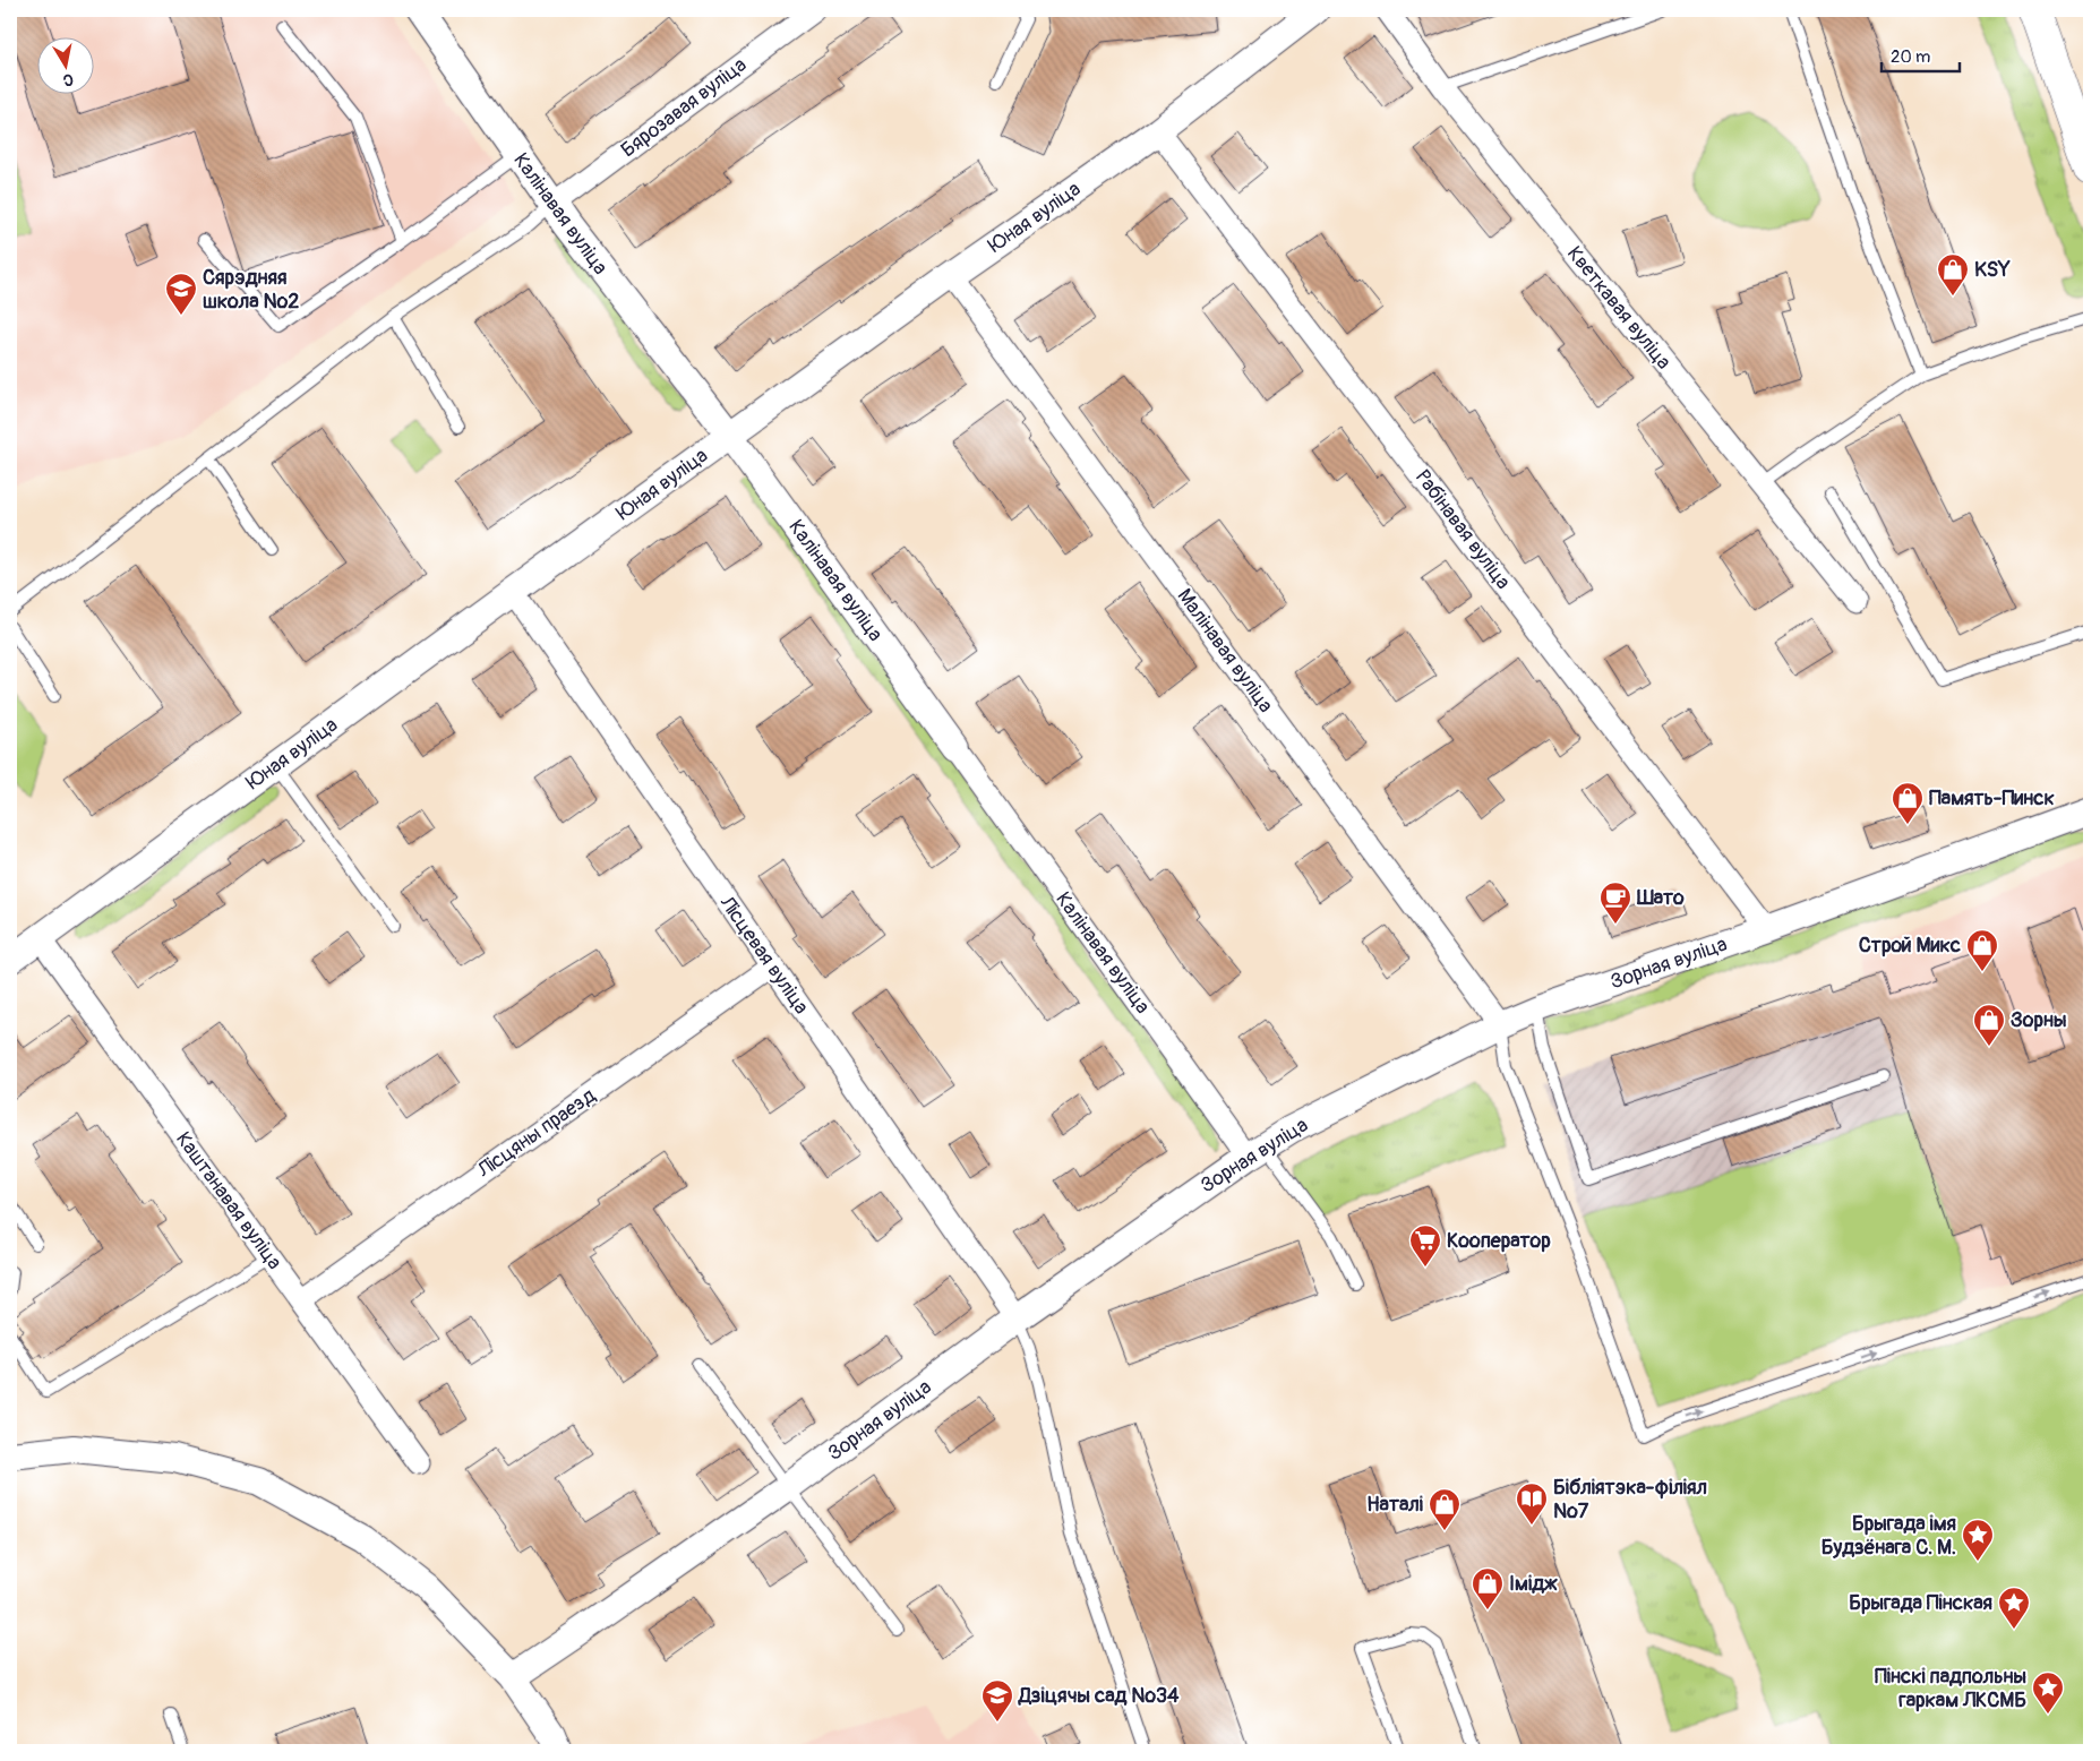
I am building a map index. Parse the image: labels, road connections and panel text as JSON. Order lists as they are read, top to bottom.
{
  "streets": {
    "street": [
      "Бярозавая вуліца",
      "Калінавая вуліца",
      "Юная вуліца",
      "Кветкавая вуліца",
      "Рабінавая вуліца",
      "Малінавая вуліца",
      "Лісцевая вуліца",
      "Зорная вуліца",
      "Лісцяны праезд",
      "Каштанавая вуліца"
    ]
  },
  "crossings": [
    ["Бярозавая вуліца", "Калінавая вуліца"],
    ["Калінавая вуліца", "Юная вуліца"],
    ["Калінавая вуліца", "Зорная вуліца"],
    ["Юная вуліца", "Рабінавая вуліца"],
    ["Юная вуліца", "Малінавая вуліца"],
    ["Юная вуліца", "Лісцевая вуліца"],
    ["Юная вуліца", "Каштанавая вуліца"],
    ["Рабінавая вуліца", "Зорная вуліца"],
    ["Малінавая вуліца", "Зорная вуліца"],
    ["Лісцевая вуліца", "Зорная вуліца"],
    ["Лісцевая вуліца", "Лісцяны праезд"],
    ["Лісцяны праезд", "Каштанавая вуліца"]
  ],
  "places": {
    "shop": [
      "KSY",
      "Память-Пинск",
      "Строй Микс",
      "Зорны",
      "Наталі",
      "Імідж"
    ],
    "school or university": ["Сярэдняя школа №2", "Дзіцячы сад №34"],
    "cafe": ["Шато"],
    "supermarket": ["Кооператор"],
    "library": ["Бібліятэка-філіял №7"],
    "place": ["Брыгада імя Будзёнага С. М.", "Брыгада Пінская", "Пінскі падпольны гаркам ЛКСМБ"]
  },
  "scale_bar": "20 m",
  "north": "bottom"
}
